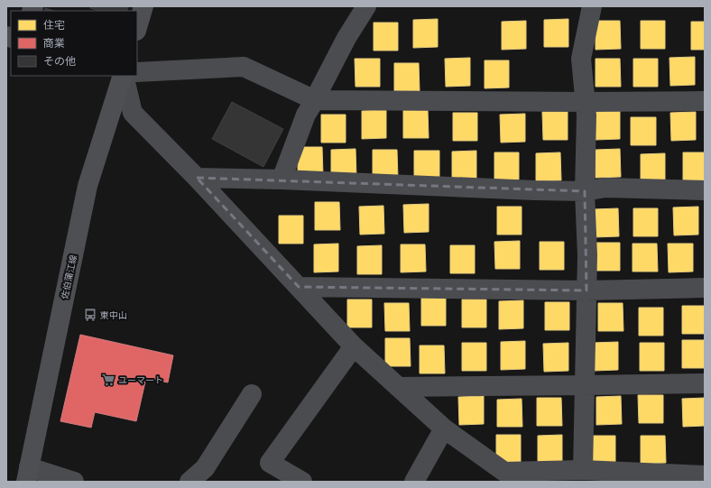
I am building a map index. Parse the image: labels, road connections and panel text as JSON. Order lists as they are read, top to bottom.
{
  "streets": {
    "main road": ["佐伯蒲江線"]
  },
  "places": {
    "bus stop": ["東中山"],
    "supermarket": ["ユーマート"]
  },
  "legend": ["住宅", "商業", "その他"]
}
